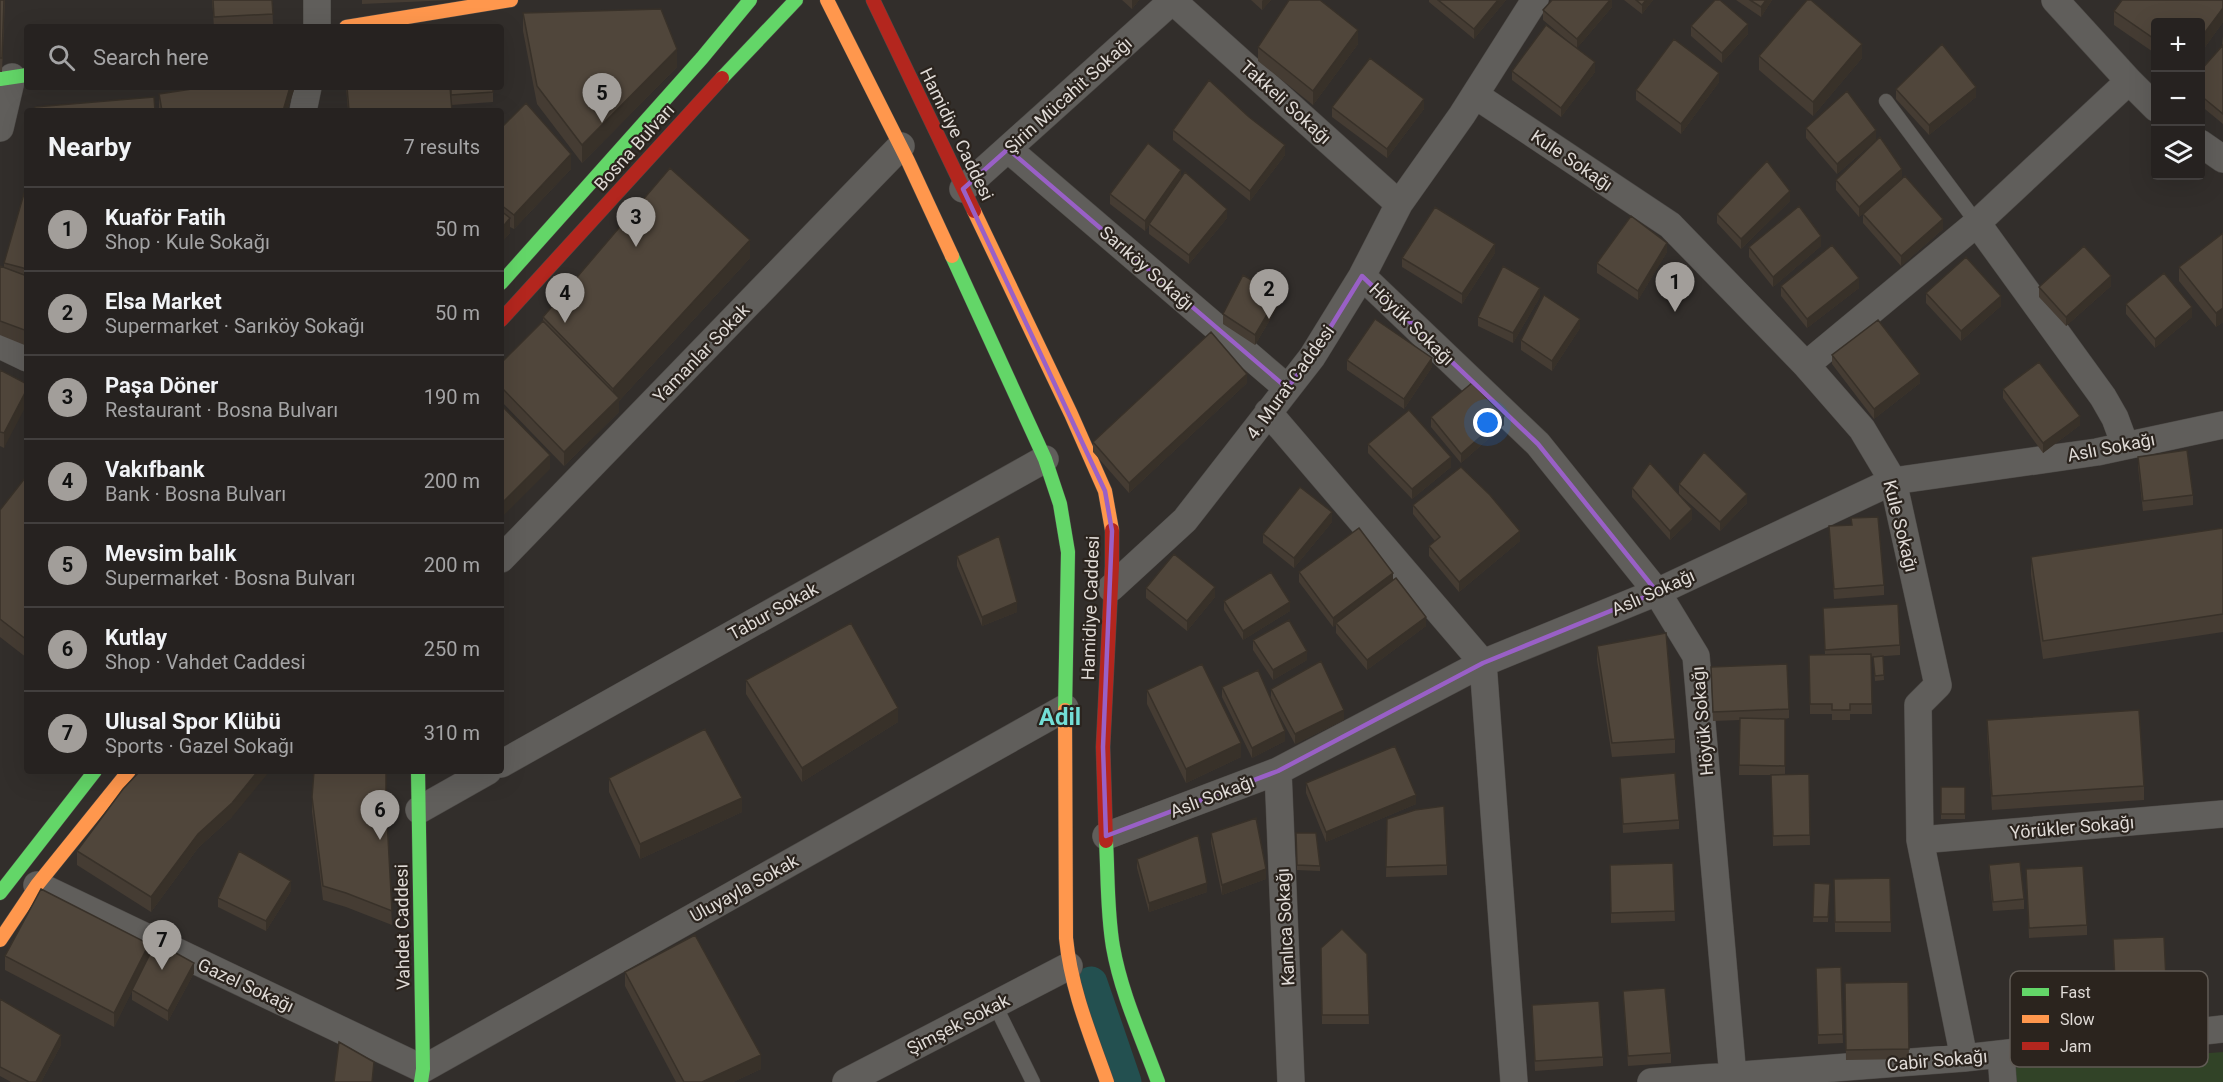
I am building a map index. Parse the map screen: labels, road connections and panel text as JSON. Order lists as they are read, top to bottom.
{
  "streets": {
    "street": [
      "Şirin Mücahit Sokağı",
      "Takkeli Sokağı",
      "Hamidiye Caddesi",
      "Bosna Bulvarı",
      "Kule Sokağı",
      "Sarıköy Sokağı",
      "Höyük Sokağı",
      "Yamanlar Sokak",
      "4. Murat Caddesi",
      "Aslı Sokağı",
      "Tabur Sokak",
      "Yörükler Sokağı",
      "Uluyayla Sokak",
      "Vahdet Caddesi",
      "Kanlıca Sokağı",
      "Gazel Sokağı",
      "Şimşek Sokak",
      "Cabir Sokağı"
    ]
  },
  "crossings": [
    ["Şirin Mücahit Sokağı", "Takkeli Sokağı"],
    ["Şirin Mücahit Sokağı", "Hamidiye Caddesi"],
    ["Şirin Mücahit Sokağı", "Sarıköy Sokağı"],
    ["Takkeli Sokağı", "4. Murat Caddesi"],
    ["Hamidiye Caddesi", "Yamanlar Sokak"],
    ["Hamidiye Caddesi", "4. Murat Caddesi"],
    ["Hamidiye Caddesi", "Aslı Sokağı"],
    ["Hamidiye Caddesi", "Tabur Sokak"],
    ["Hamidiye Caddesi", "Uluyayla Sokak"],
    ["Hamidiye Caddesi", "Şimşek Sokak"],
    ["Kule Sokağı", "4. Murat Caddesi"],
    ["Kule Sokağı", "Aslı Sokağı"],
    ["Kule Sokağı", "Yörükler Sokağı"],
    ["Kule Sokağı", "Cabir Sokağı"],
    ["Sarıköy Sokağı", "4. Murat Caddesi"],
    ["Höyük Sokağı", "4. Murat Caddesi"],
    ["Höyük Sokağı", "Aslı Sokağı"],
    ["Höyük Sokağı", "Cabir Sokağı"],
    ["Aslı Sokağı", "Kanlıca Sokağı"],
    ["Uluyayla Sokak", "Vahdet Caddesi"],
    ["Uluyayla Sokak", "Gazel Sokağı"],
    ["Vahdet Caddesi", "Gazel Sokağı"]
  ],
  "districts": ["Adil"],
  "legend": ["Fast", "Slow", "Jam"],
  "page": {
    "map_buttons": ["+", "−"],
    "search": "Search here",
    "pins": [
      "5",
      "3",
      "1",
      "2",
      "4",
      "6",
      "7"
    ],
    "heading": ["Nearby", "7 results"],
    "list": [
      {
        "mark": "1",
        "name": "Kuaför Fatih",
        "note": "Shop · Kule Sokağı",
        "value": "50 m"
      },
      {
        "mark": "2",
        "name": "Elsa Market",
        "note": "Supermarket · Sarıköy Sokağı",
        "value": "50 m"
      },
      {
        "mark": "3",
        "name": "Paşa Döner",
        "note": "Restaurant · Bosna Bulvarı",
        "value": "190 m"
      },
      {
        "mark": "4",
        "name": "Vakıfbank",
        "note": "Bank · Bosna Bulvarı",
        "value": "200 m"
      },
      {
        "mark": "5",
        "name": "Mevsim balık",
        "note": "Supermarket · Bosna Bulvarı",
        "value": "200 m"
      },
      {
        "mark": "6",
        "name": "Kutlay",
        "note": "Shop · Vahdet Caddesi",
        "value": "250 m"
      },
      {
        "mark": "7",
        "name": "Ulusal Spor Klübü",
        "note": "Sports · Gazel Sokağı",
        "value": "310 m"
      }
    ]
  }
}
